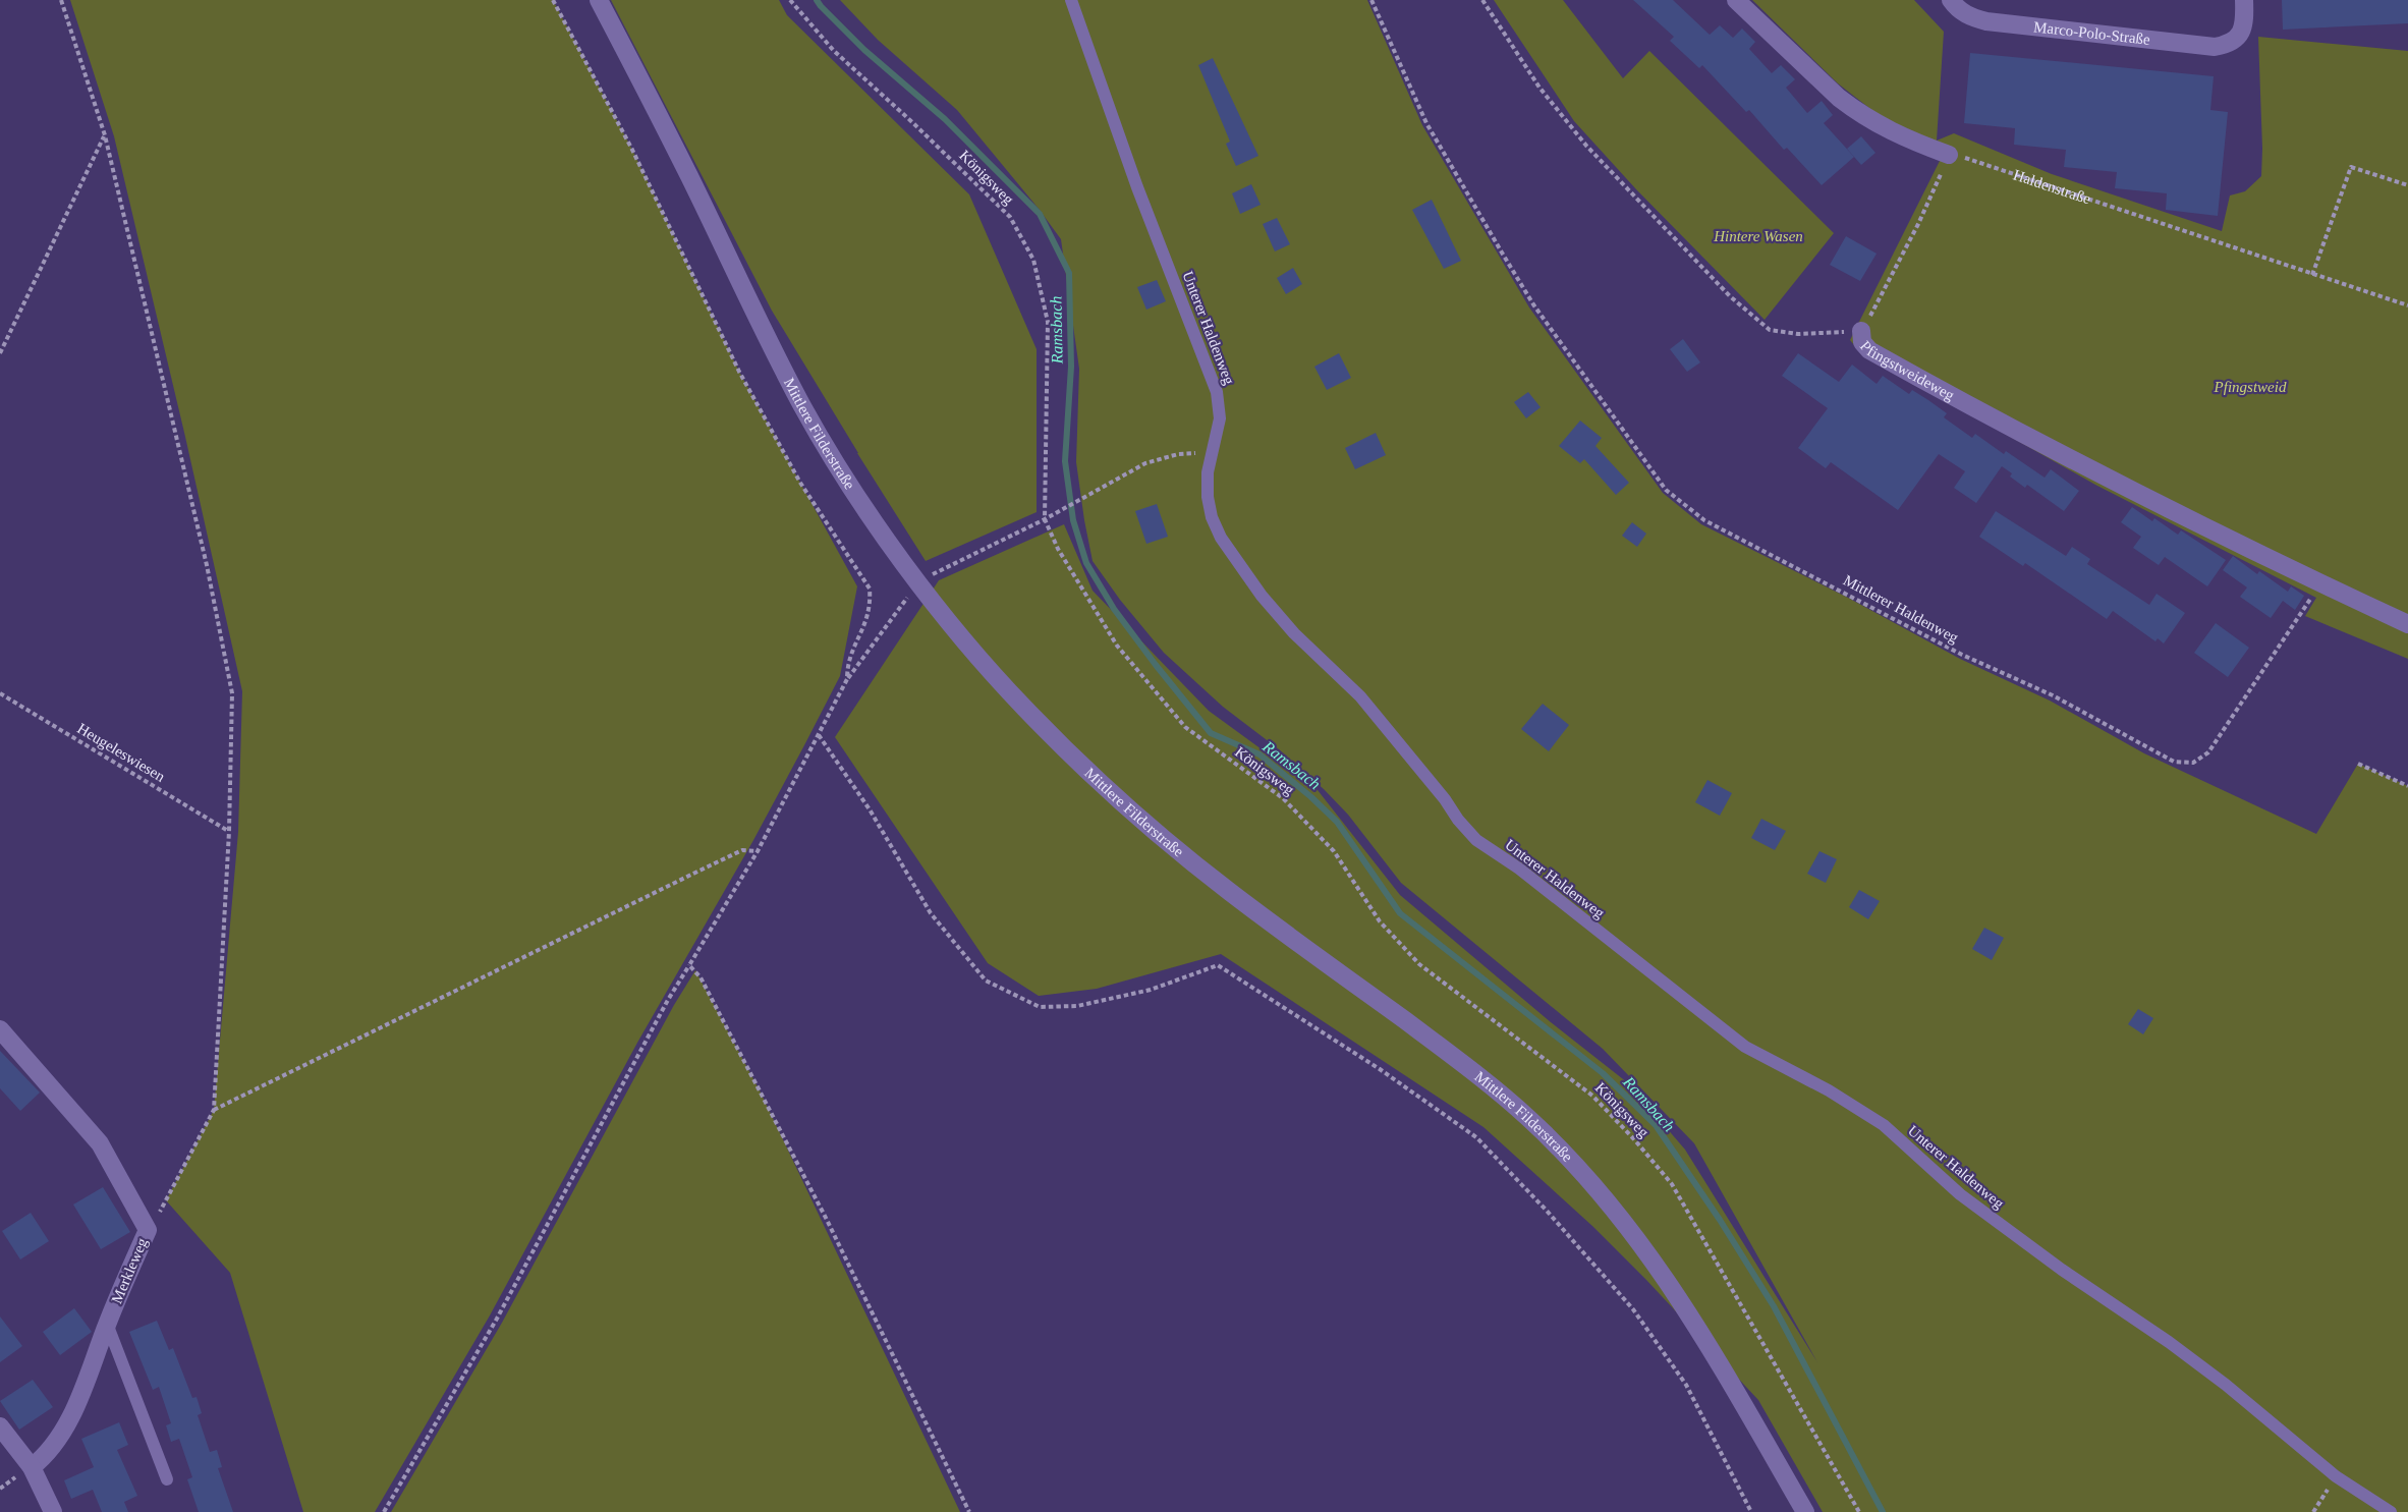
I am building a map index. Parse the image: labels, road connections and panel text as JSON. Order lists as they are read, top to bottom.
{
  "streets": {
    "main road": [
      "Marco-Polo-Straße",
      "Pfingstweideweg",
      "Mittlere Filderstraße",
      "Merkleweg"
    ],
    "lane": ["Unterer Haldenweg"],
    "path": [
      "Königsweg",
      "Haldenstraße",
      "Mittlerer Haldenweg",
      "Heugeleswiesen"
    ]
  },
  "crossings": [
    ["Pfingstweideweg", "Mittlerer Haldenweg"]
  ],
  "water": ["Ramsbach"],
  "parks": ["Hintere Wasen", "Pfingstweid"]
}
